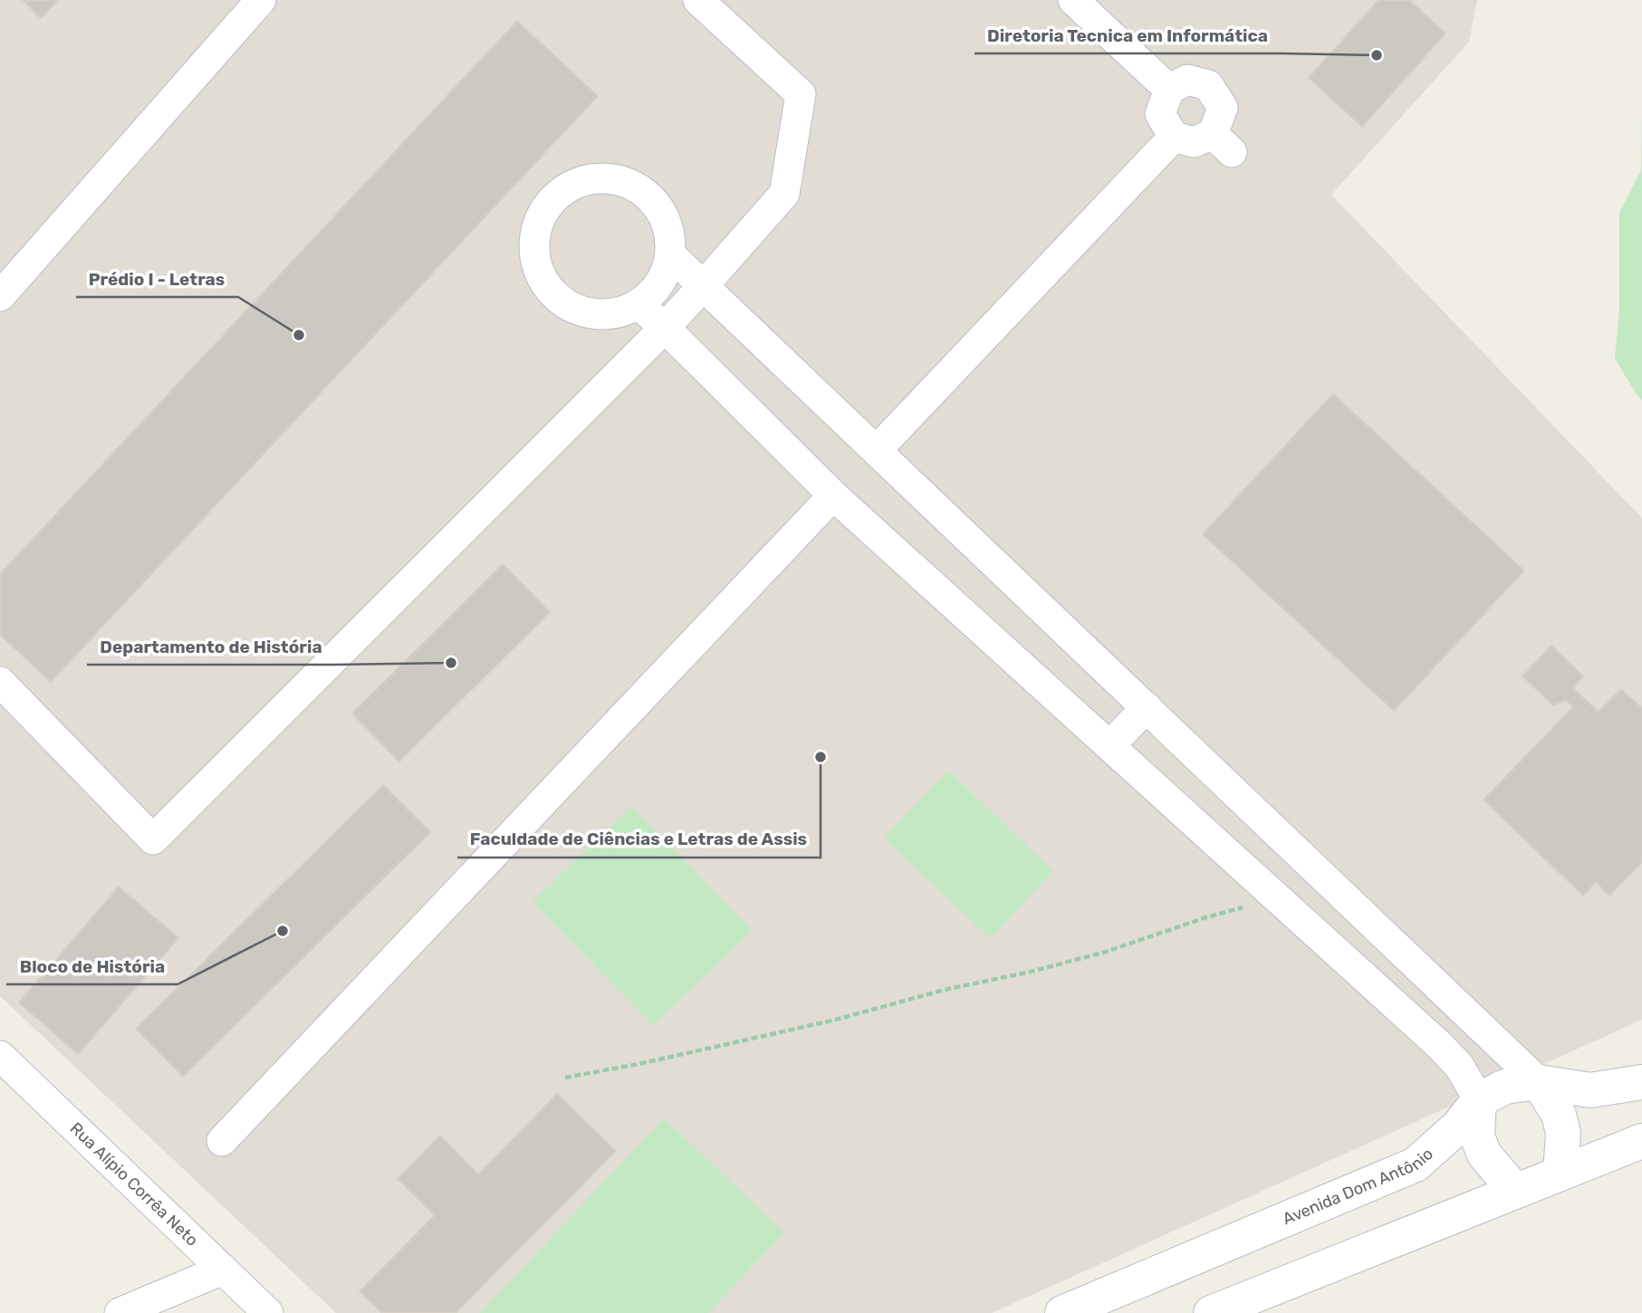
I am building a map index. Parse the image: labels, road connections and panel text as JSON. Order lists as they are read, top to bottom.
{
  "streets": {
    "main road": ["Avenida Dom Antônio"],
    "street": ["Rua Alípio Corrêa Neto"]
  },
  "places": [
    "Diretoria Tecnica em Informática",
    "Prédio I - Letras",
    "Departamento de História",
    "Faculdade de Ciências e Letras de Assis",
    "Bloco de História"
  ]
}
